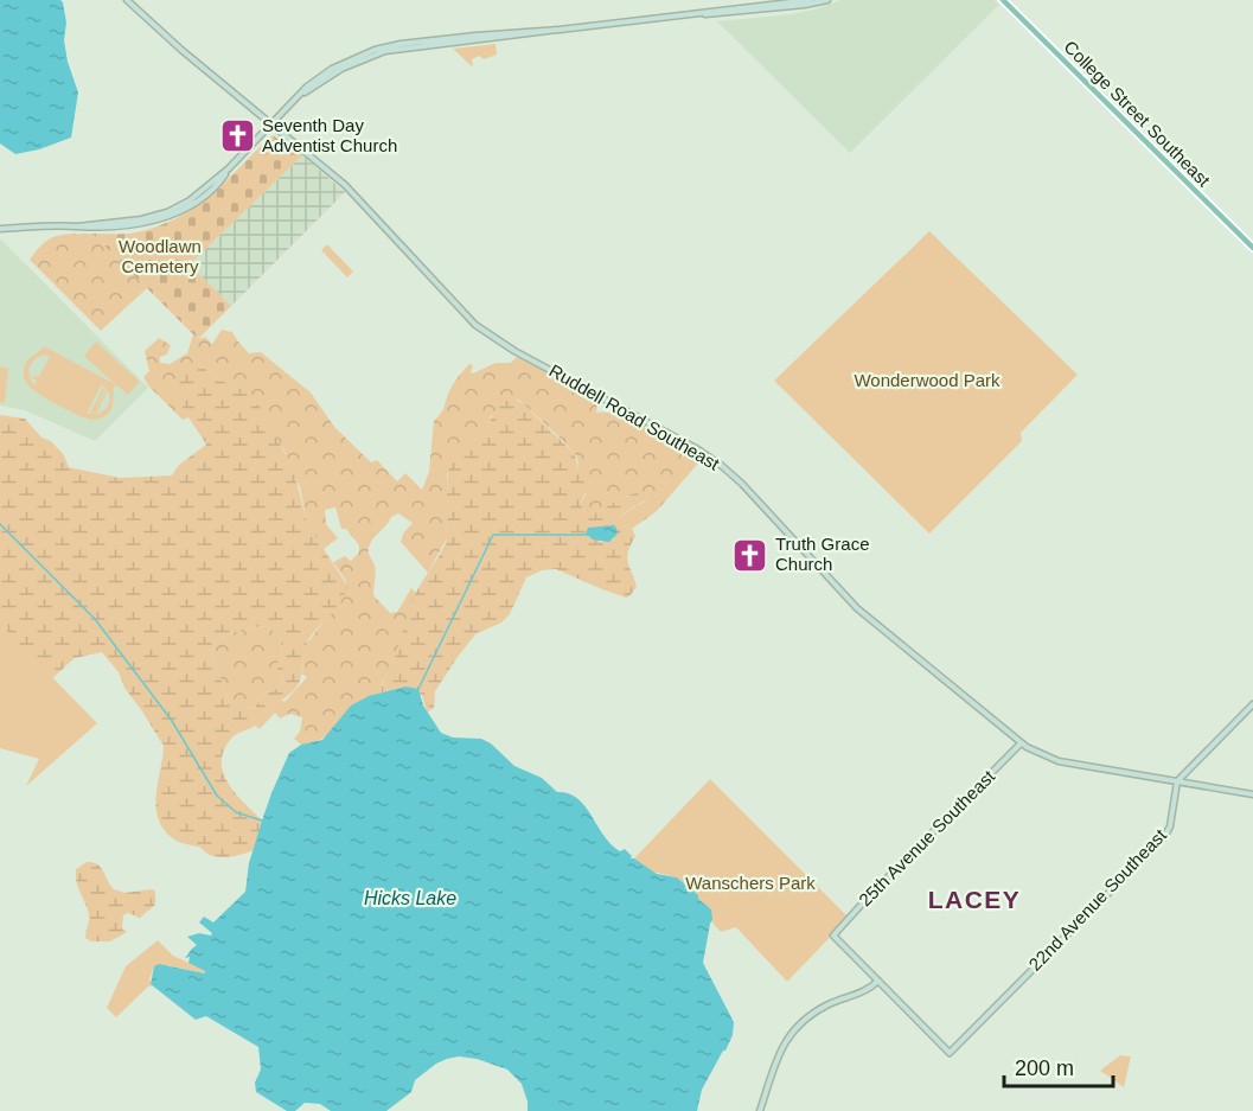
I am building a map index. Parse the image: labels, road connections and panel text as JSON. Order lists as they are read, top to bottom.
{
  "streets": {
    "main road": ["College Street Southeast"],
    "street": ["Ruddell Road Southeast", "25th Avenue Southeast", "22nd Avenue Southeast"]
  },
  "crossings": [
    ["Ruddell Road Southeast", "25th Avenue Southeast"],
    ["Ruddell Road Southeast", "22nd Avenue Southeast"],
    ["25th Avenue Southeast", "22nd Avenue Southeast"]
  ],
  "districts": ["LACEY"],
  "water": ["Hicks Lake"],
  "parks": ["Woodlawn Cemetery", "Wonderwood Park", "Wanschers Park"],
  "places": {
    "church": ["Seventh Day Adventist Church", "Truth Grace Church"]
  },
  "scale_bar": "200 m"
}
